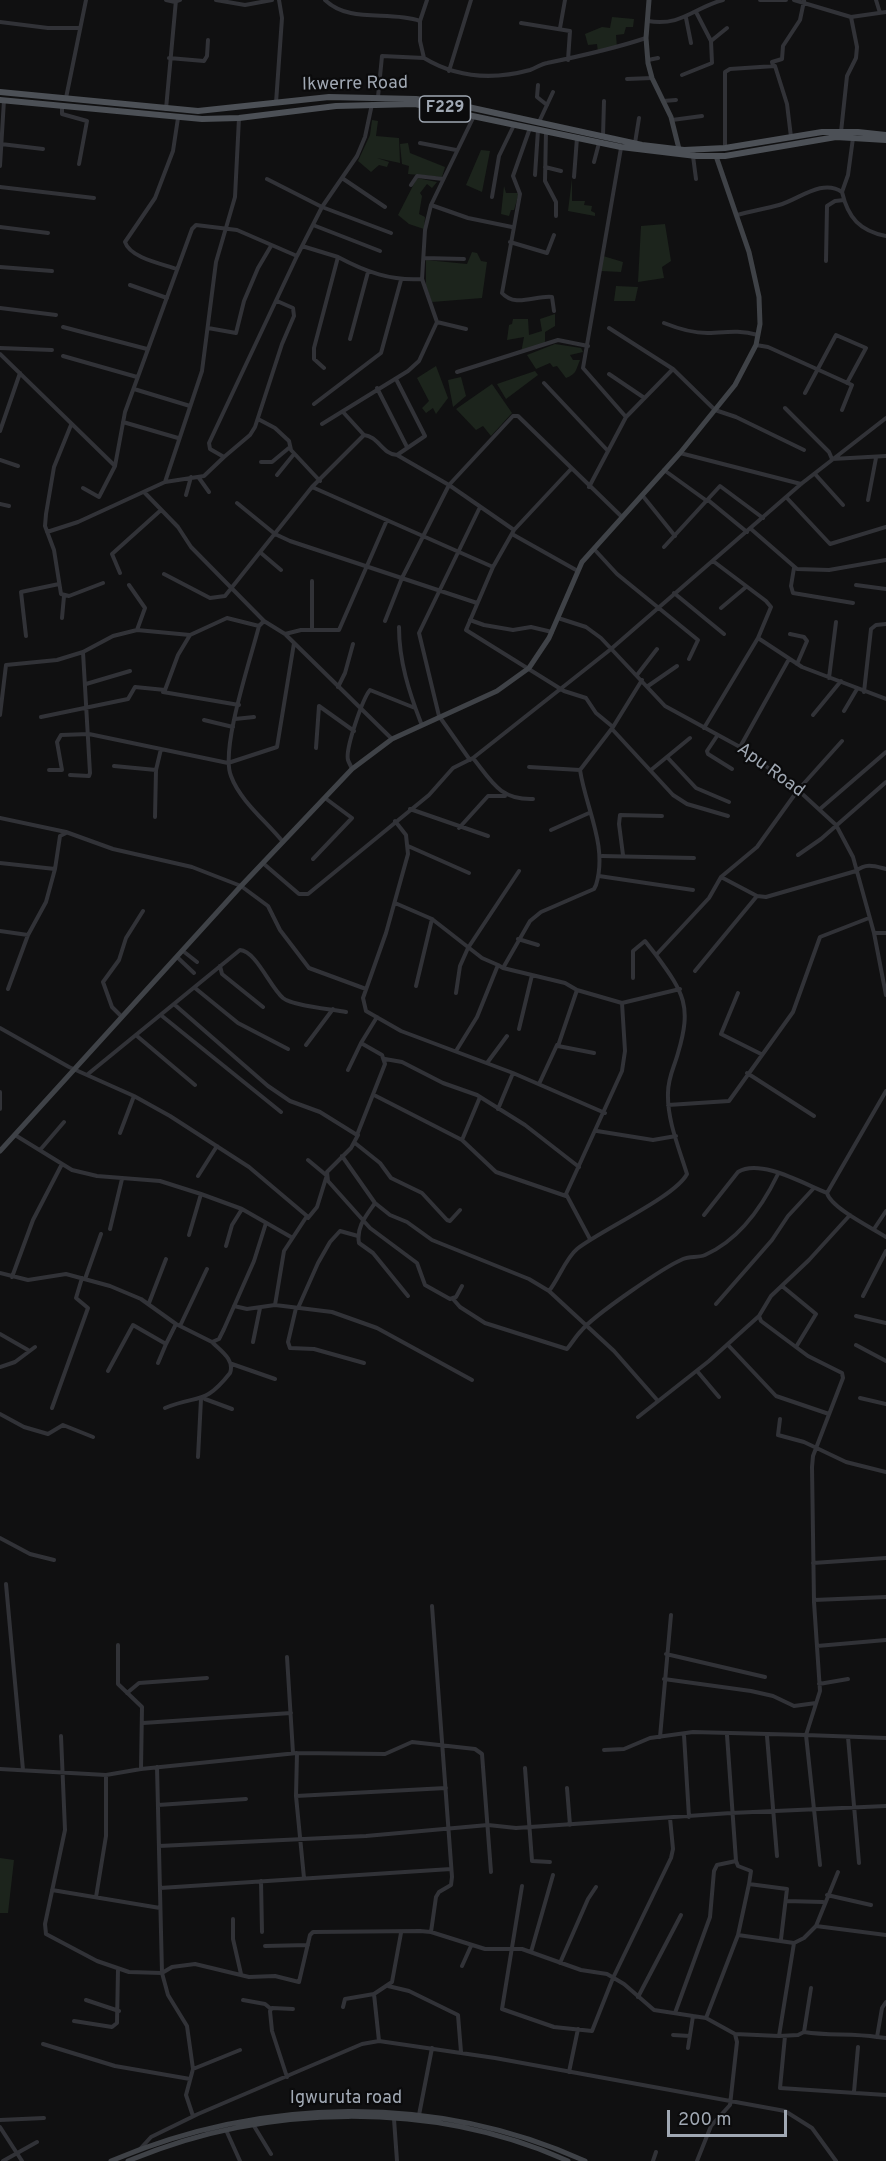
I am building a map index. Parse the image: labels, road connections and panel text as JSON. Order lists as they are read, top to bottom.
{
  "streets": {
    "main road": ["Ikwerre Road", "F229"],
    "street": ["Apu Road", "Igwuruta road"]
  },
  "crossings": [
    ["Ikwerre Road", "F229"]
  ],
  "scale_bar": "200 m"
}
